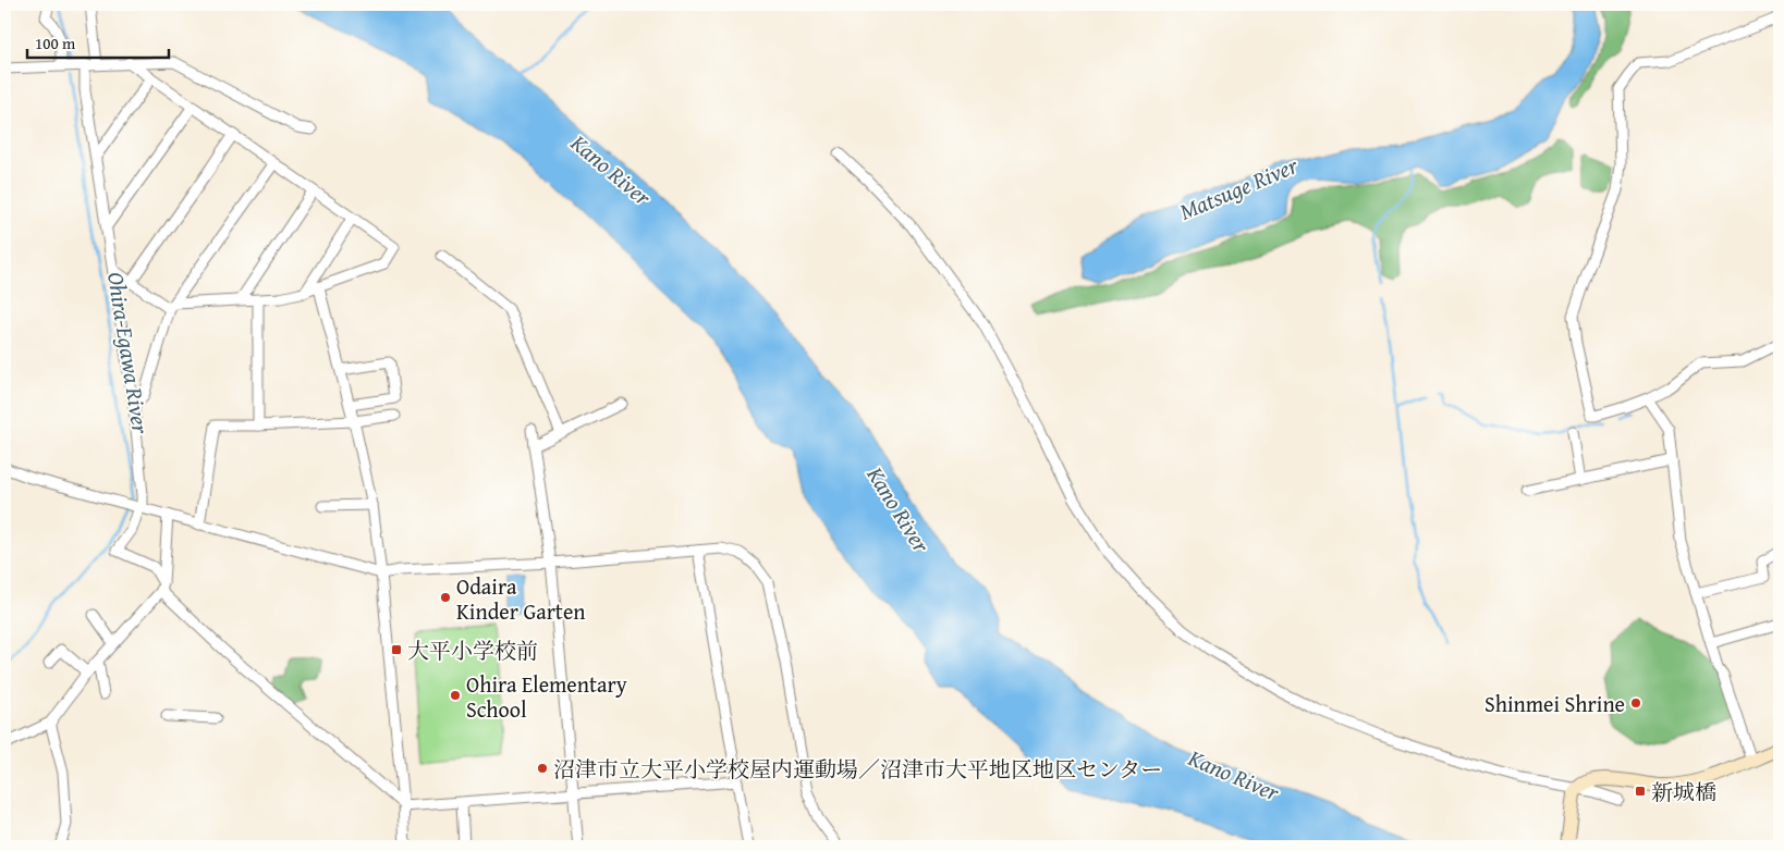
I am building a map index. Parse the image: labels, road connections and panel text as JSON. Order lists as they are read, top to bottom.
{
  "water": ["Kano River", "Matsuge River", "Ohira-Egawa River"],
  "places": {
    "other": [
      "Odaira Kinder Garten",
      "Ohira Elementary School",
      "Shinmei Shrine",
      "沼津市立大平小学校屋内運動場／沼津市大平地区地区センター"
    ],
    "transit": ["大平小学校前", "新城橋"]
  },
  "scale_bar": "100 m"
}
